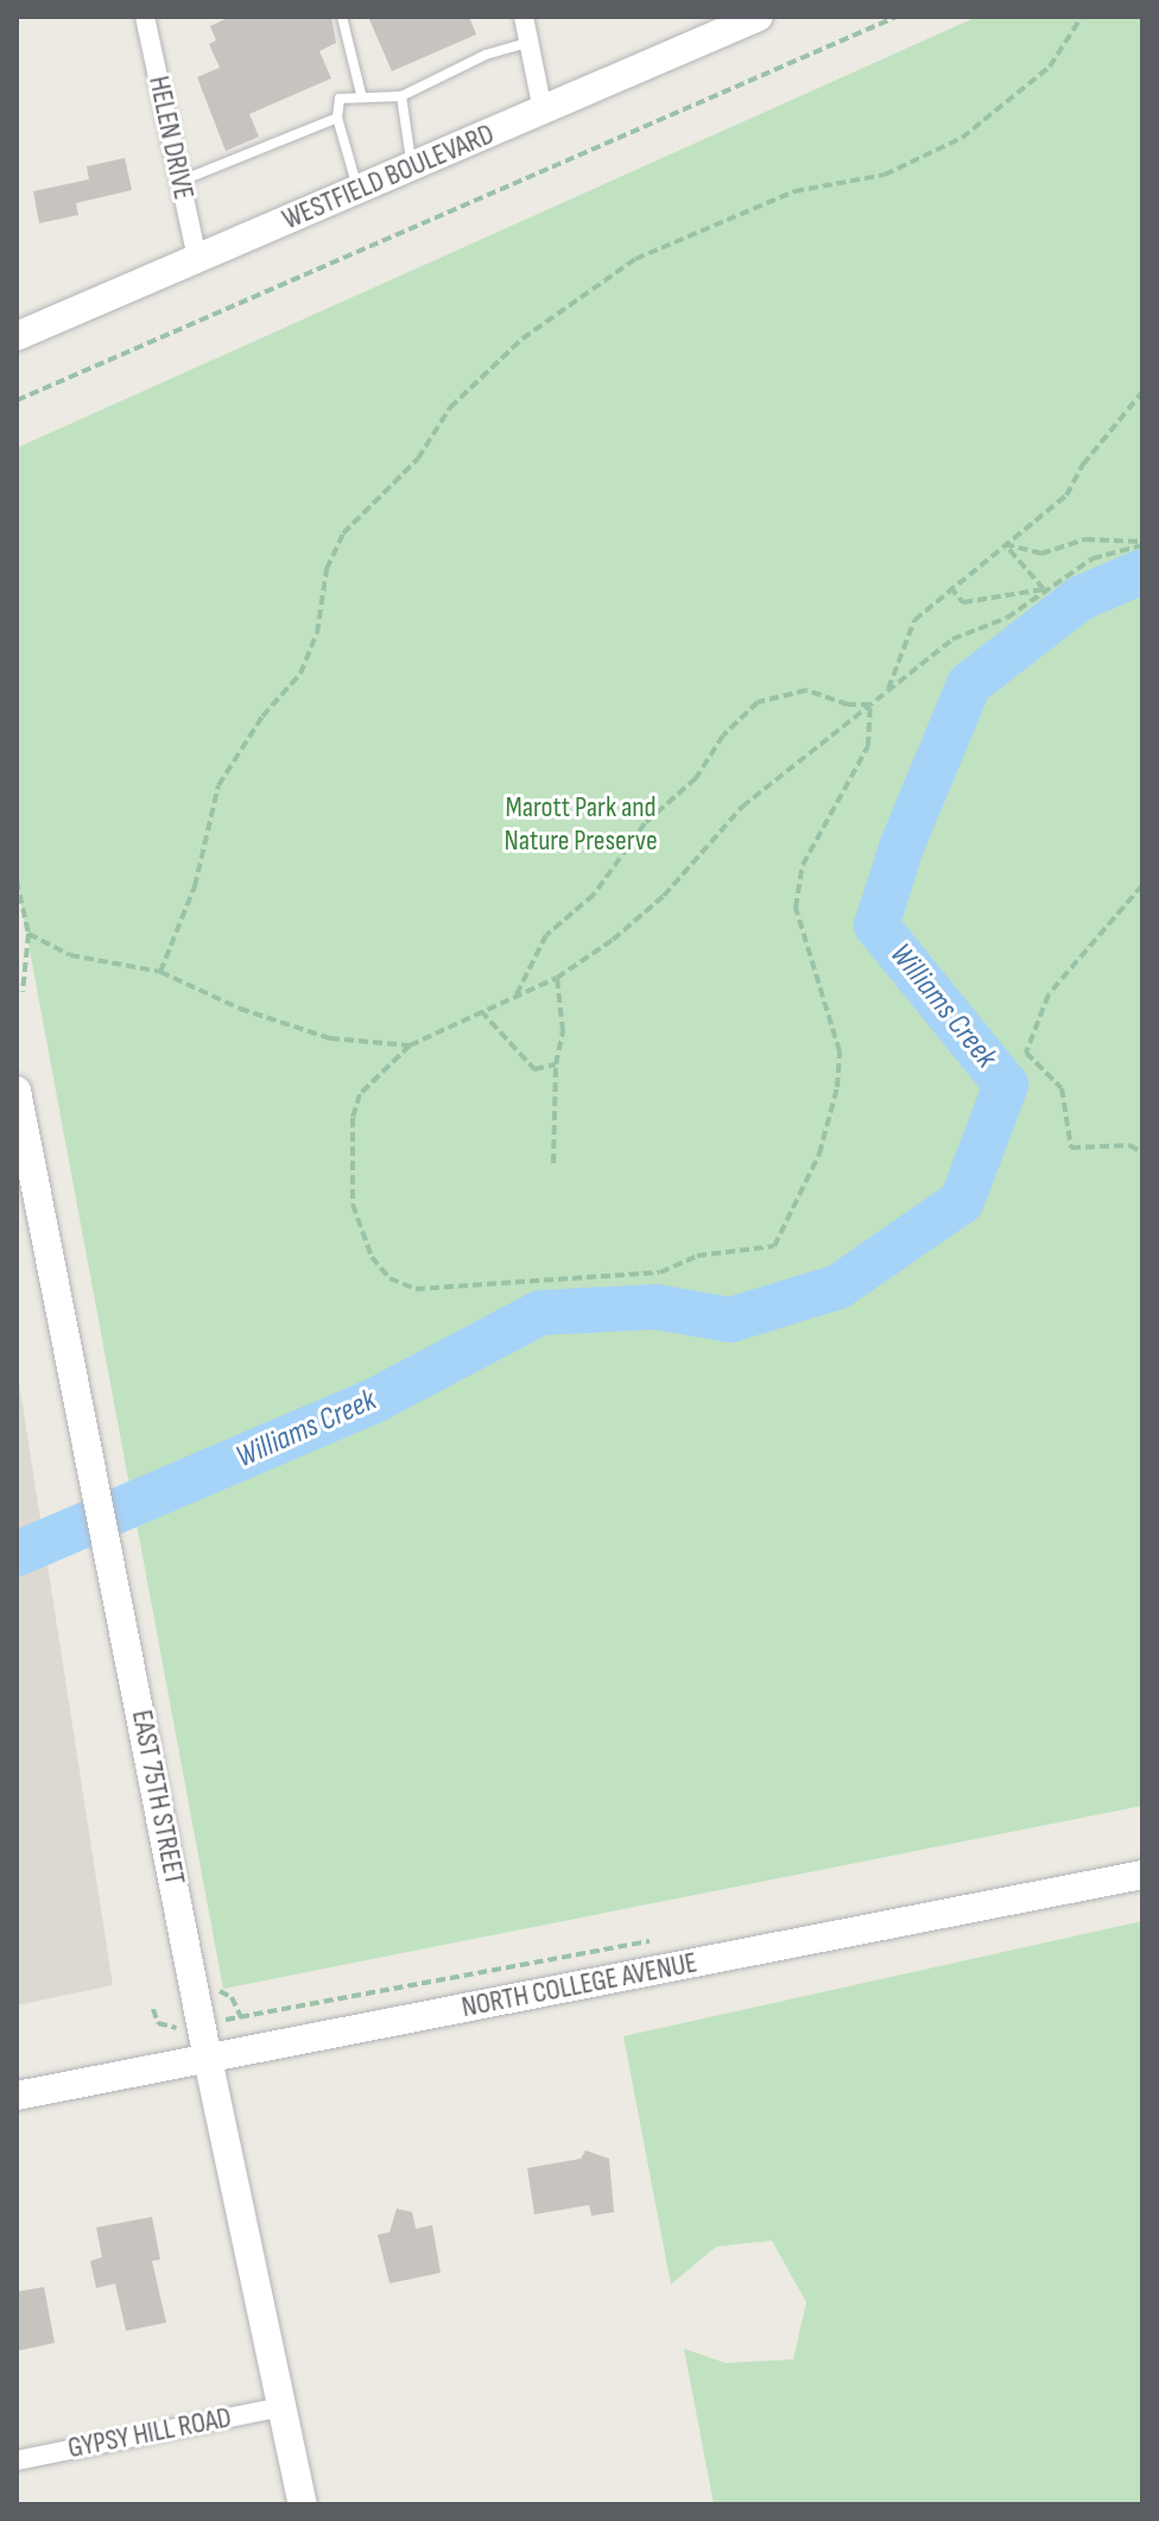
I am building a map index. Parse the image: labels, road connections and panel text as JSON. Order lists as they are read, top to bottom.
{
  "streets": {
    "street": [
      "HELEN DRIVE",
      "WESTFIELD BOULEVARD",
      "EAST 75TH STREET",
      "NORTH COLLEGE AVENUE",
      "GYPSY HILL ROAD"
    ]
  },
  "crossings": [
    ["HELEN DRIVE", "WESTFIELD BOULEVARD"],
    ["EAST 75TH STREET", "NORTH COLLEGE AVENUE"],
    ["EAST 75TH STREET", "GYPSY HILL ROAD"]
  ],
  "water": ["Williams Creek"],
  "parks": ["Marott Park and Nature Preserve"]
}
